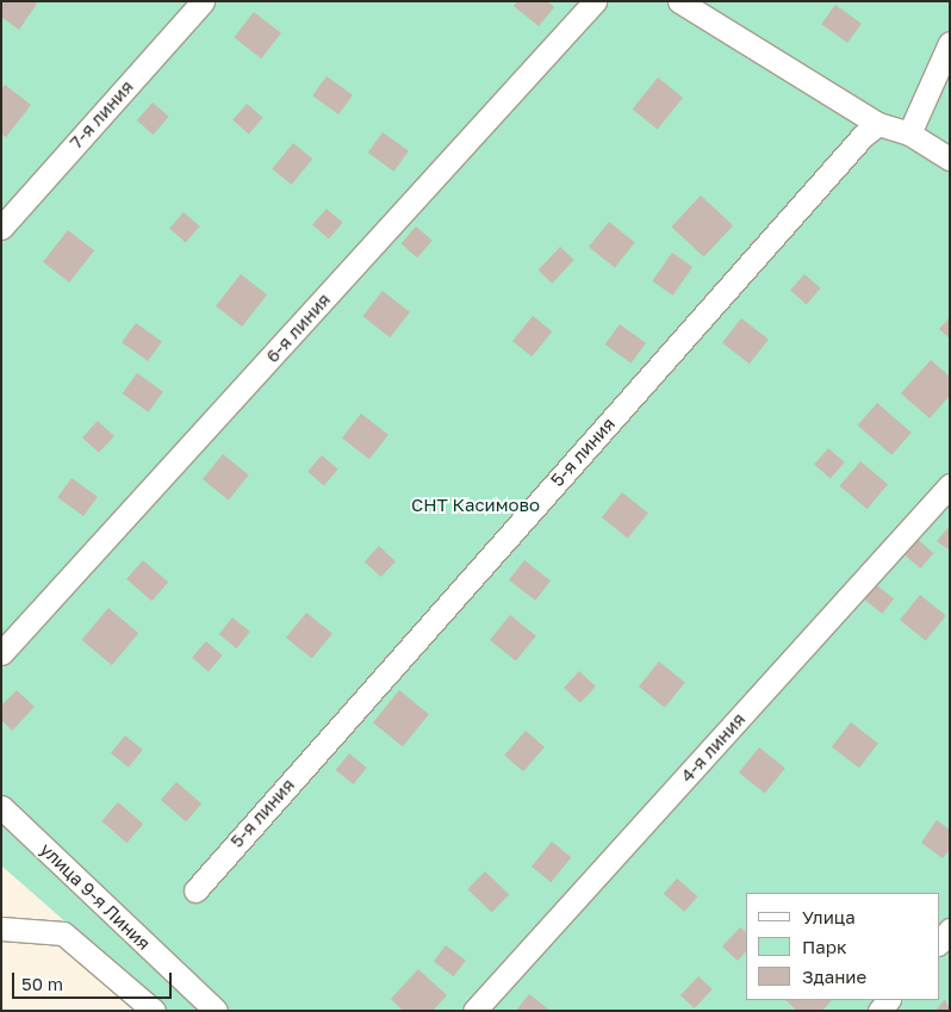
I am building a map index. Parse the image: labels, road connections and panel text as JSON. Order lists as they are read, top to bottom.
{
  "streets": {
    "street": [
      "7-я линия",
      "6-я линия",
      "5-я линия",
      "4-я линия",
      "улица 9-я Линия"
    ]
  },
  "parks": ["СНТ Касимово"],
  "legend": ["Улица", "Парк", "Здание"],
  "scale_bar": "50 m"
}
